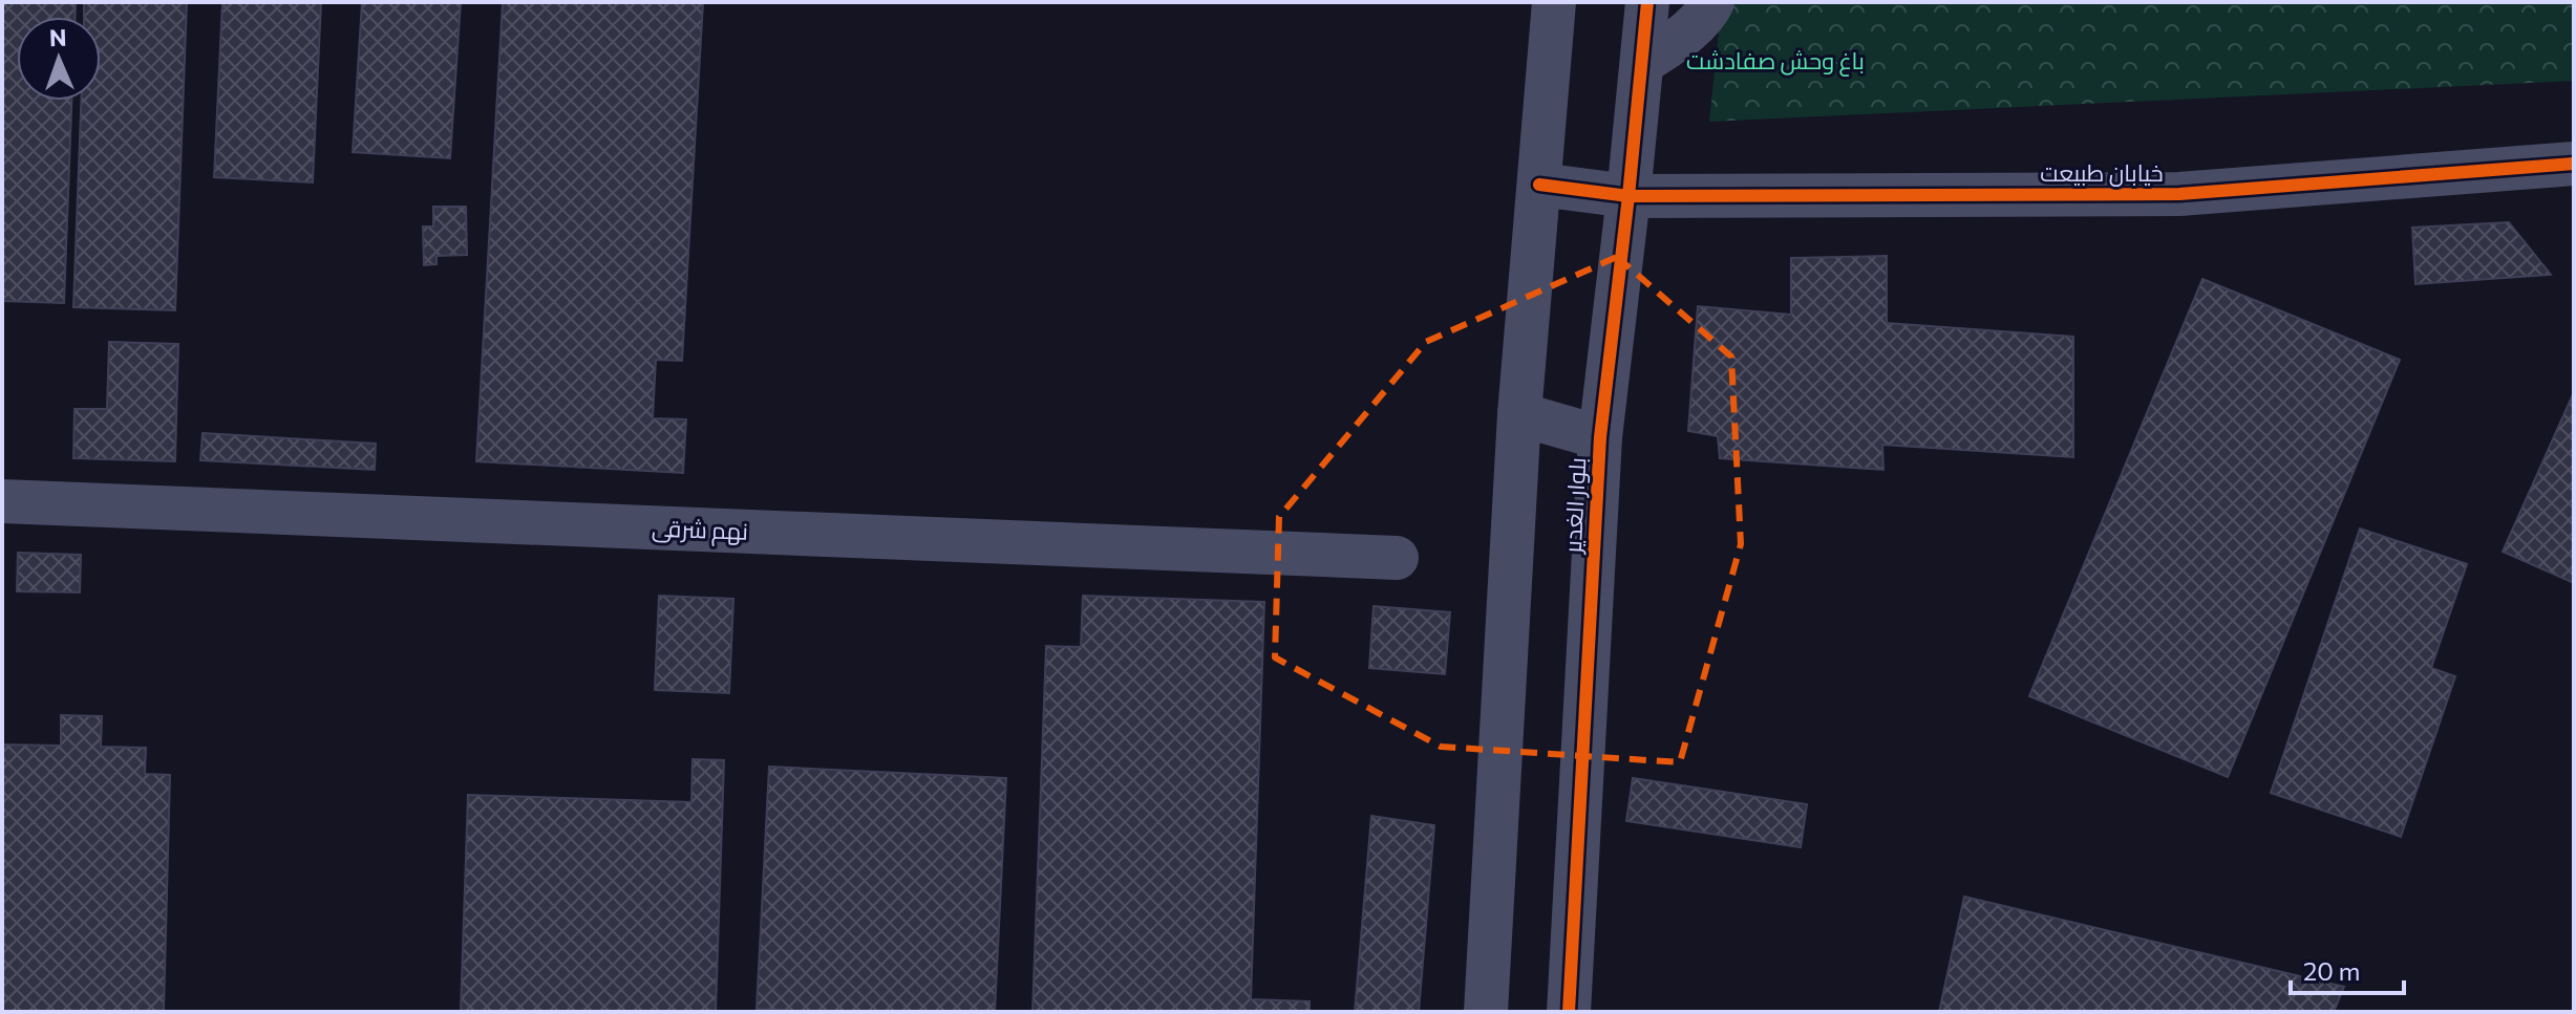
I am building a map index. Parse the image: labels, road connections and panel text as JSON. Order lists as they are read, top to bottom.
{
  "streets": {
    "street": ["خیابان طبیعت", "بلوار الغدیر", "نهم شرقی"]
  },
  "crossings": [
    ["خیابان طبیعت", "بلوار الغدیر"]
  ],
  "parks": ["باغ وحش صفادشت"],
  "scale_bar": "20 m",
  "north": "top"
}
